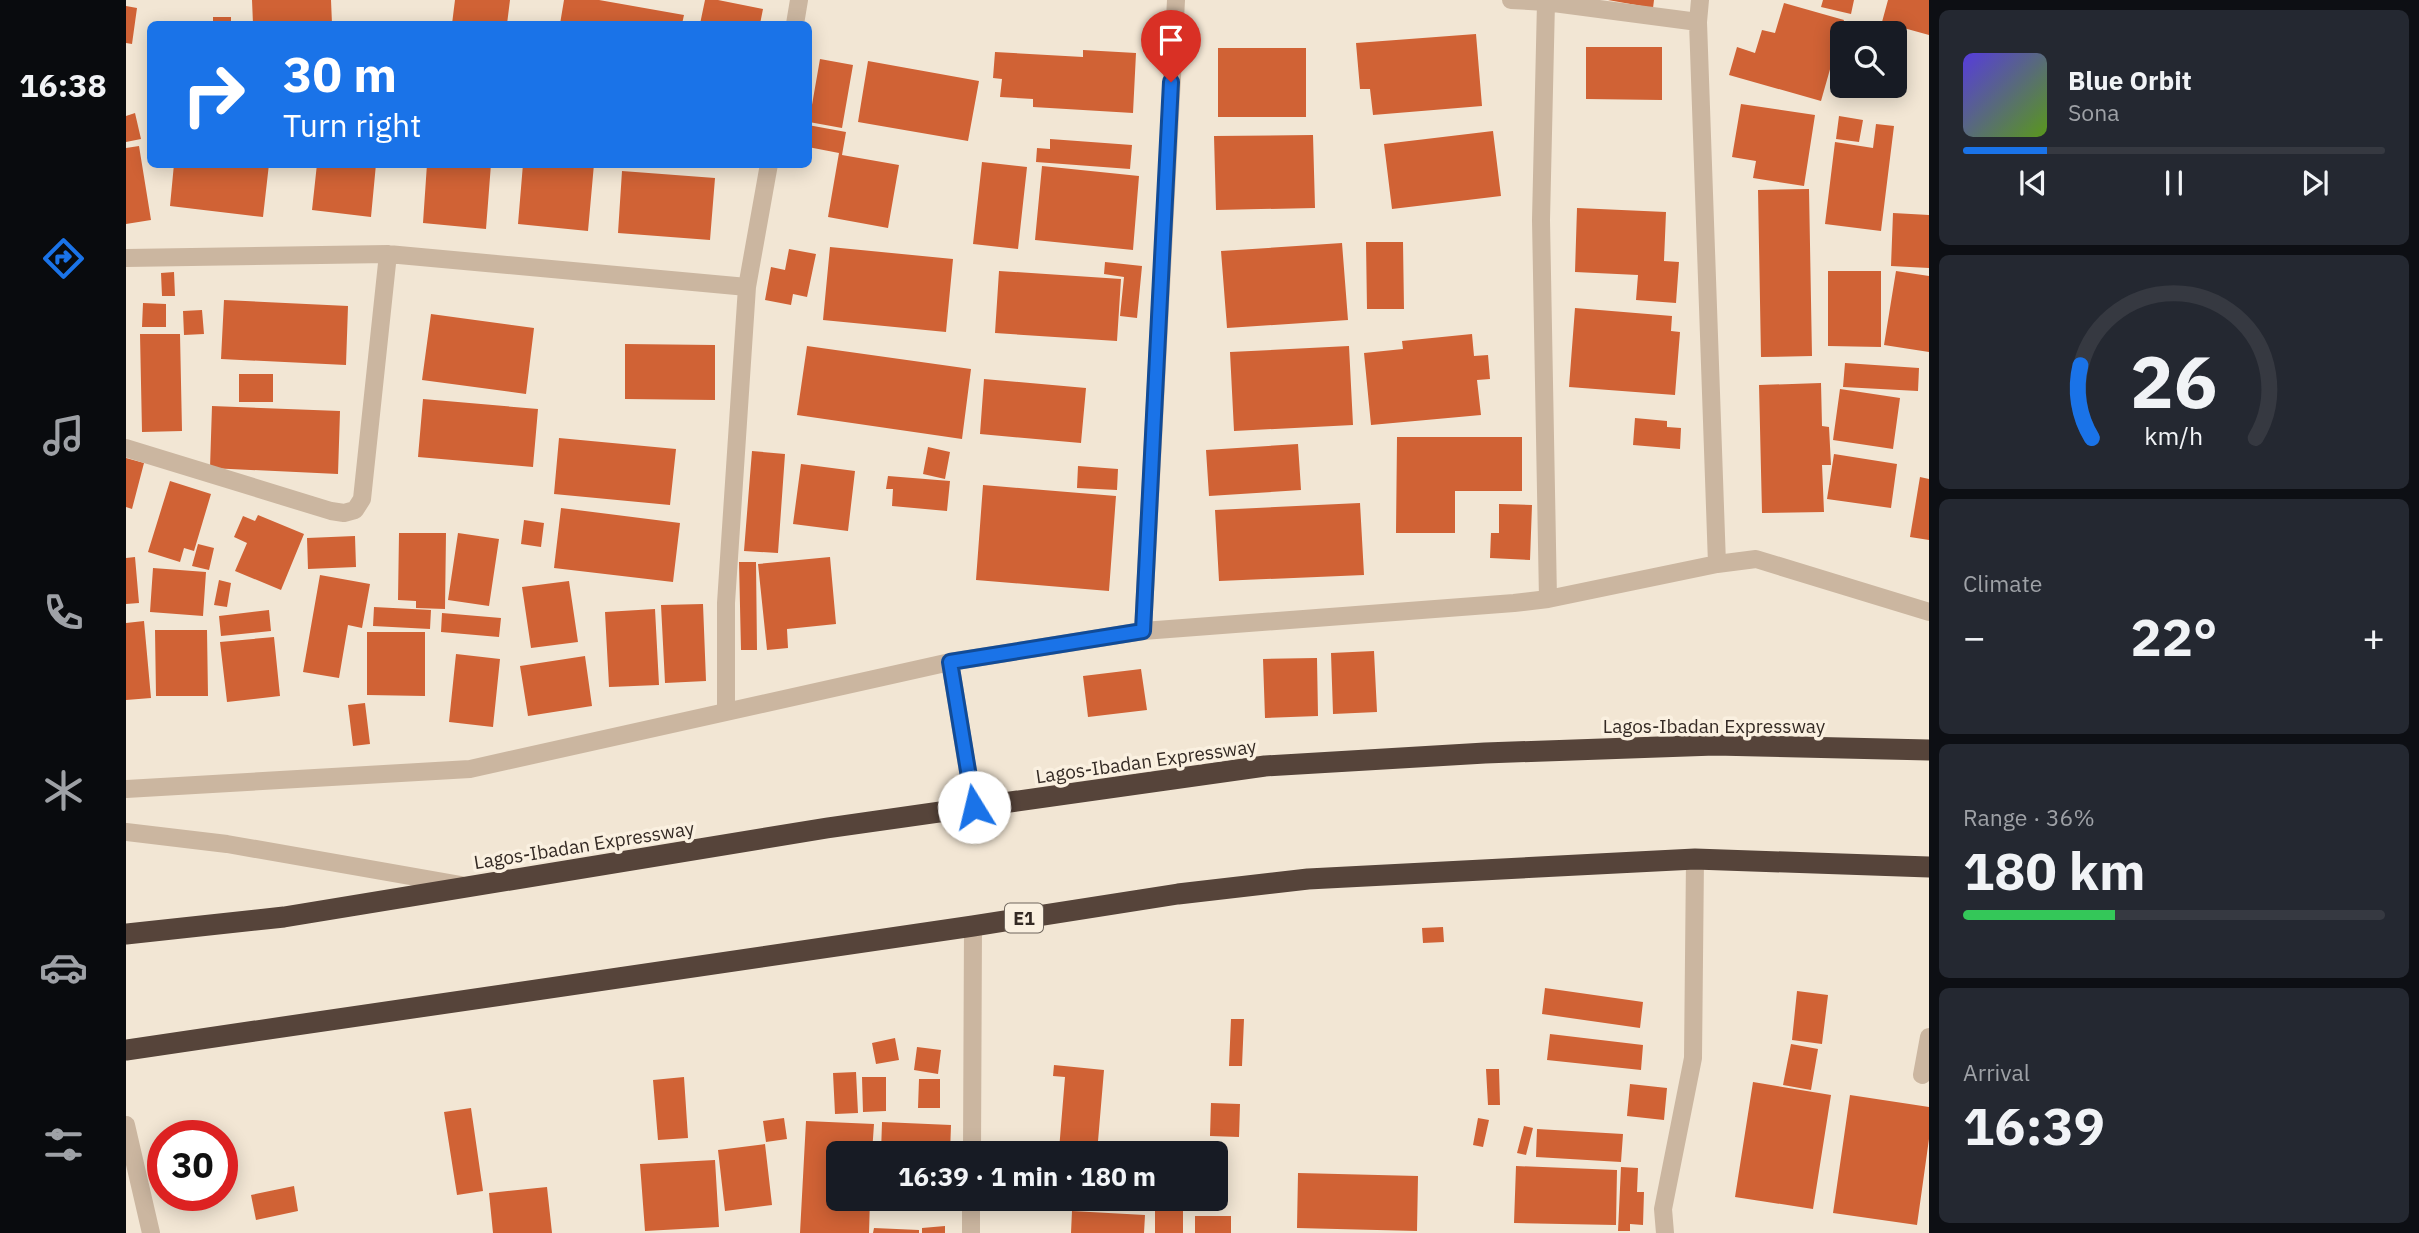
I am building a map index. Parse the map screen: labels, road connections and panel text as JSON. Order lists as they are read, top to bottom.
{
  "streets": {
    "highway": ["Lagos-Ibadan Expressway", "E1"]
  },
  "page": {
    "tabs": "16:38",
    "turn": ["30 m", "Turn right"],
    "song": ["Blue Orbit", "Sona"],
    "tile": [
      "Climate",
      ["Range · 36%", "180 km"],
      ["Arrival", "16:39"]
    ],
    "heat": ["−", "22°", "+"],
    "limit": "30",
    "trip": "16:39 · 1 min · 180 m",
    "gauge": ["26", "km/h"]
  }
}
